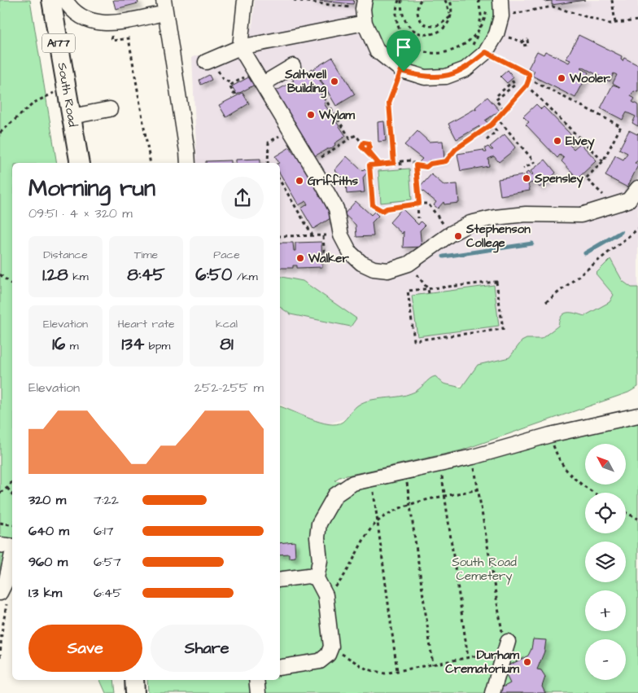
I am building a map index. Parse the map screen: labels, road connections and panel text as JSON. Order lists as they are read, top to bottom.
{
  "streets": {
    "main road": ["A177", "South Road"]
  },
  "parks": ["South Road Cemetery"],
  "places": [
    "Wooler",
    "Saltwell Building",
    "Wylam",
    "Elvey",
    "Spensley",
    "Griffiths",
    "Stephenson College",
    "Walker",
    "Durham Crematorium"
  ],
  "north": "top left",
  "page": {
    "heading": ["Morning run", "09:51 · 4 × 320 m"],
    "stats": [
      ["Distance", "1.28 km"],
      ["Time", "8:45"],
      ["Pace", "6:50 /km"],
      ["Elevation", "16 m"],
      ["Heart rate", "134 bpm"],
      ["kcal", "81"]
    ],
    "chart": ["Elevation", "252–255 m"],
    "map_buttons": ["+", "−"],
    "list": [
      {
        "name": "320 m",
        "note": "7:22"
      },
      {
        "name": "640 m",
        "note": "6:17"
      },
      {
        "name": "960 m",
        "note": "6:57"
      },
      {
        "name": "1.3 km",
        "note": "6:45"
      }
    ],
    "buttons": ["Save", "Share"]
  }
}
